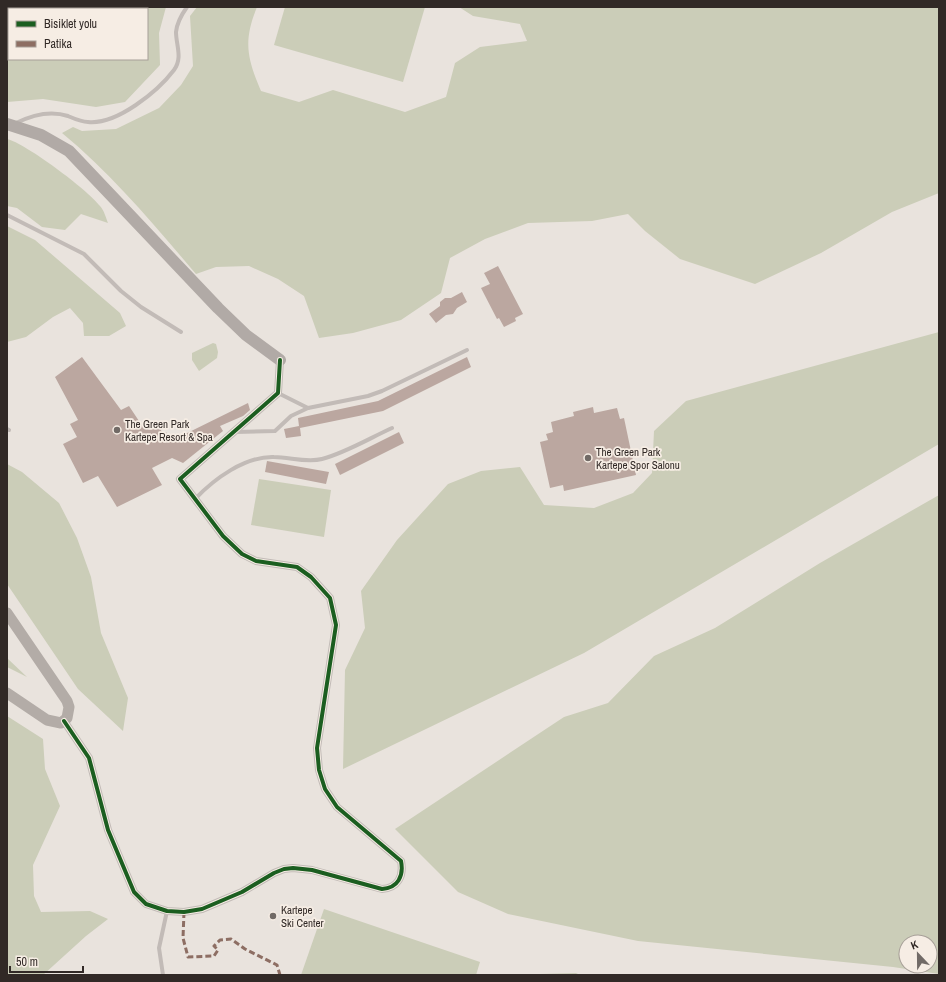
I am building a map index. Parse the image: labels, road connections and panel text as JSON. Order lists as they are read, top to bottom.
{
  "places": ["The Green Park Kartepe Resort & Spa", "The Green Park Kartepe Spor Salonu", "Kartepe Ski Center"],
  "legend": ["Bisiklet yolu", "Patika"],
  "scale_bar": "50 m",
  "north": "top"
}
